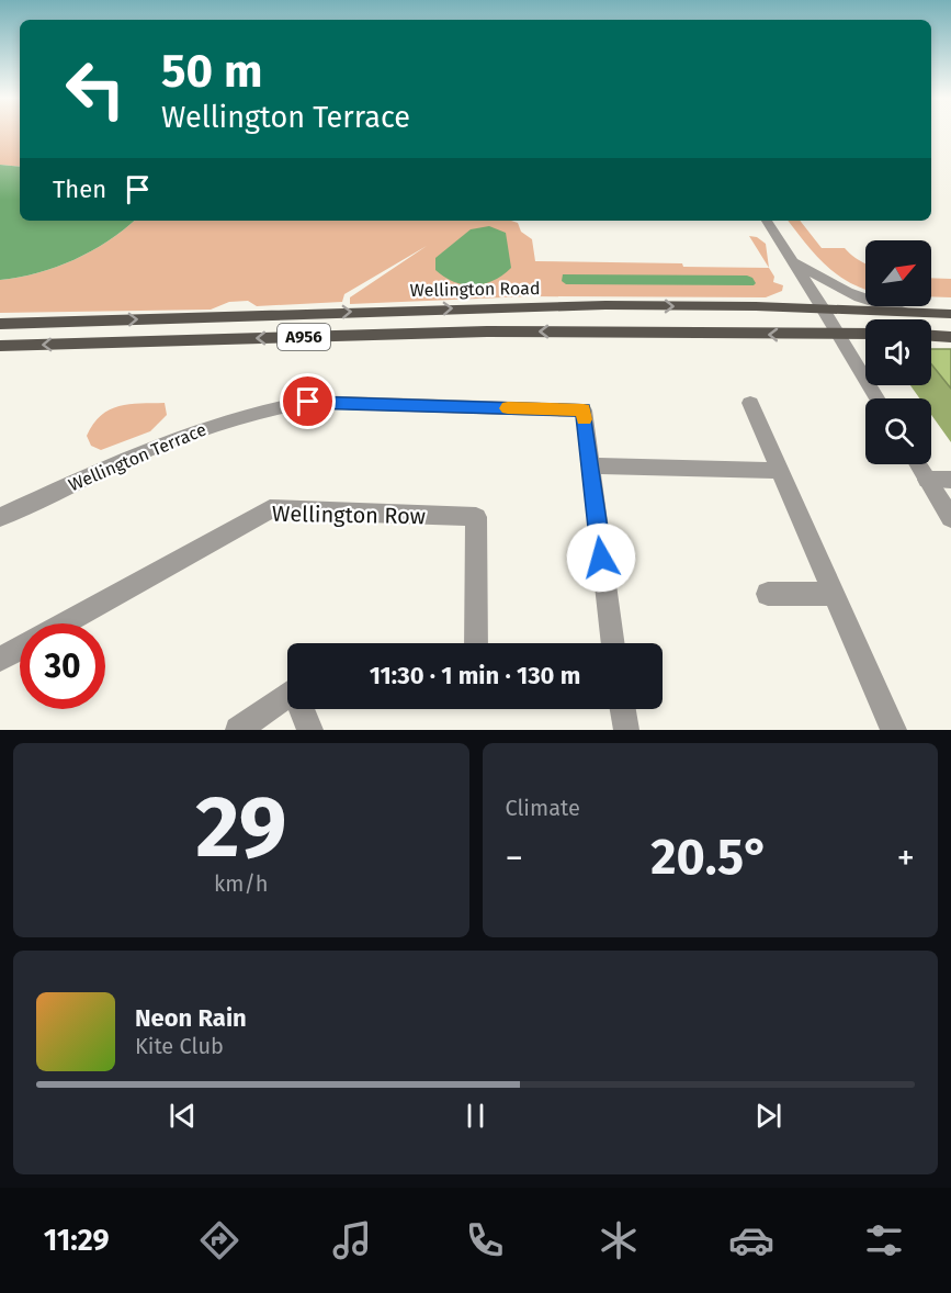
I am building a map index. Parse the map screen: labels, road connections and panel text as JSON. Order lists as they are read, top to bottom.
{
  "streets": {
    "main road": ["Wellington Road", "A956"],
    "street": ["Wellington Terrace", "Wellington Row"]
  },
  "north": "top right",
  "page": {
    "turn": ["50 m", "Wellington Terrace"],
    "then": "Then",
    "limit": "30",
    "trip": "11:30 · 1 min · 130 m",
    "tile": [
      ["29", "km/h"],
      "Climate"
    ],
    "heat": ["−", "20.5°", "+"],
    "song": ["Neon Rain", "Kite Club"],
    "tabs": "11:29"
  }
}
